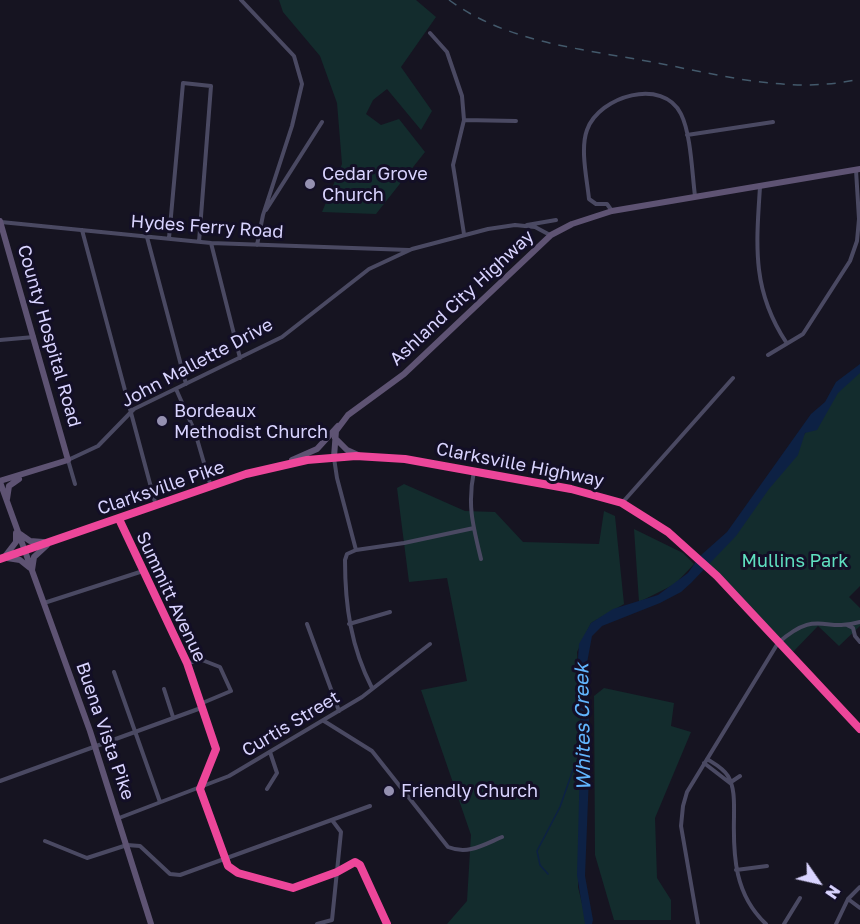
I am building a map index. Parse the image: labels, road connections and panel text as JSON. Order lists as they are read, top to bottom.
{
  "streets": {
    "main road": [
      "Ashland City Highway",
      "County Hospital Road",
      "John Mallette Drive",
      "Clarksville Highway",
      "Clarksville Pike",
      "Buena Vista Pike"
    ],
    "street": ["Hydes Ferry Road", "Summitt Avenue", "Curtis Street"]
  },
  "crossings": [
    ["Hydes Ferry Road", "County Hospital Road"],
    ["Hydes Ferry Road", "John Mallette Drive"],
    ["Ashland City Highway", "Clarksville Pike"],
    ["County Hospital Road", "John Mallette Drive"],
    ["John Mallette Drive", "Buena Vista Pike"],
    ["Clarksville Highway", "Clarksville Pike"],
    ["Clarksville Pike", "Summitt Avenue"],
    ["Clarksville Pike", "Buena Vista Pike"],
    ["Summitt Avenue", "Curtis Street"],
    ["Curtis Street", "Buena Vista Pike"]
  ],
  "water": ["Whites Creek"],
  "parks": ["Mullins Park"],
  "places": ["Cedar Grove Church", "Bordeaux Methodist Church", "Friendly Church"],
  "north": "bottom right"
}
